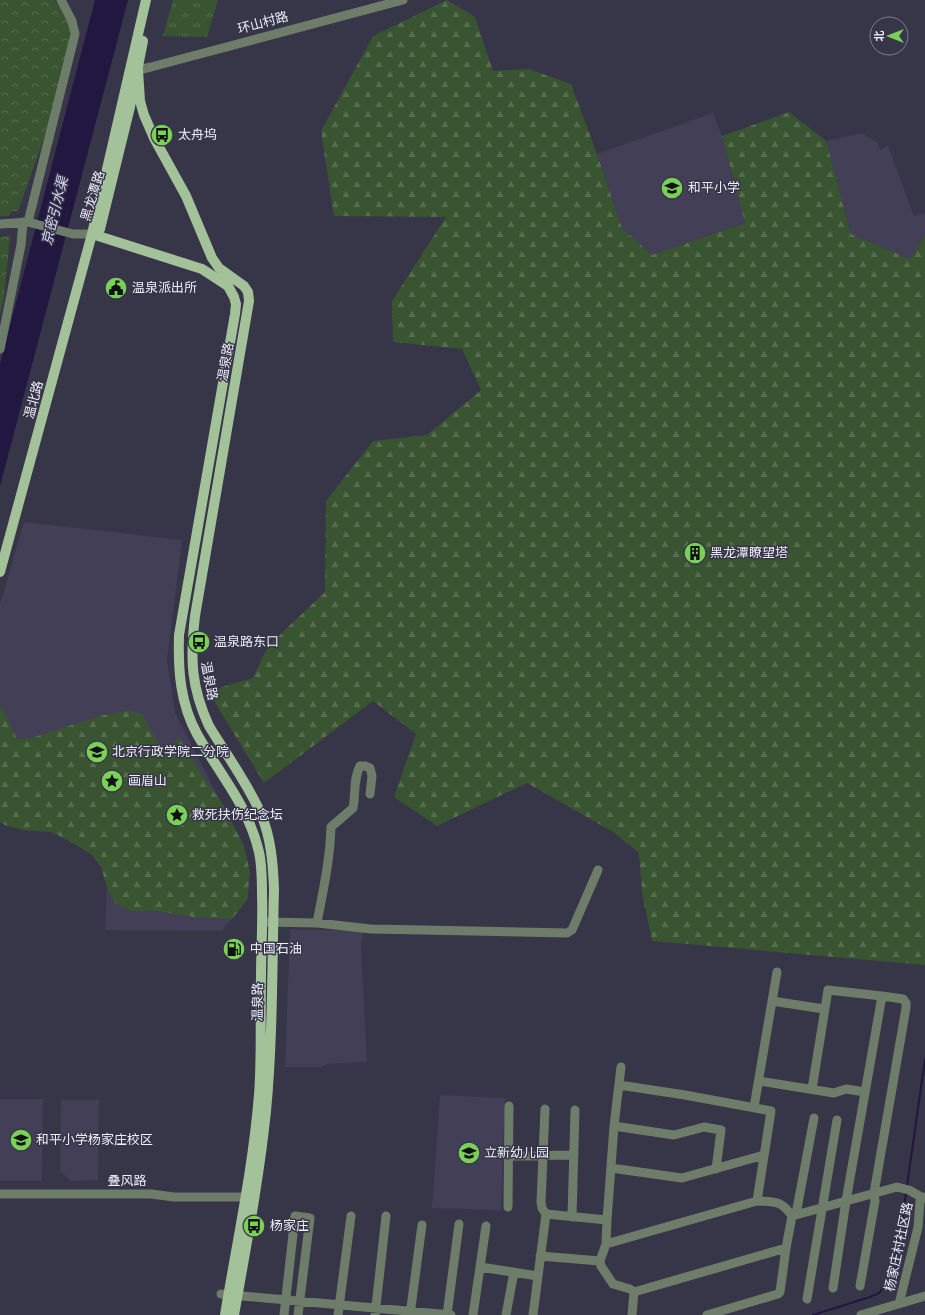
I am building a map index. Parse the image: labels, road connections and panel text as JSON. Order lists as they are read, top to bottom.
{
  "streets": {
    "main road": ["黑龙潭路", "温泉路", "温北路"],
    "street": ["环山村路", "叠风路", "杨家庄村社区路"]
  },
  "crossings": [
    ["环山村路", "黑龙潭路"],
    ["环山村路", "温泉路"],
    ["黑龙潭路", "温泉路"],
    ["黑龙潭路", "温北路"],
    ["温泉路", "温北路"],
    ["温泉路", "叠风路"]
  ],
  "water": ["京密引水渠"],
  "places": {
    "bus stop": ["太舟坞", "温泉路东口", "杨家庄"],
    "school or university": [
      "和平小学",
      "北京行政学院二分院",
      "和平小学杨家庄校区",
      "立新幼儿园"
    ],
    "public building": ["温泉派出所"],
    "building": ["黑龙潭瞭望塔"],
    "place": ["画眉山", "救死扶伤纪念坛"],
    "fuel station": ["中国石油"]
  },
  "north": "left"
}
